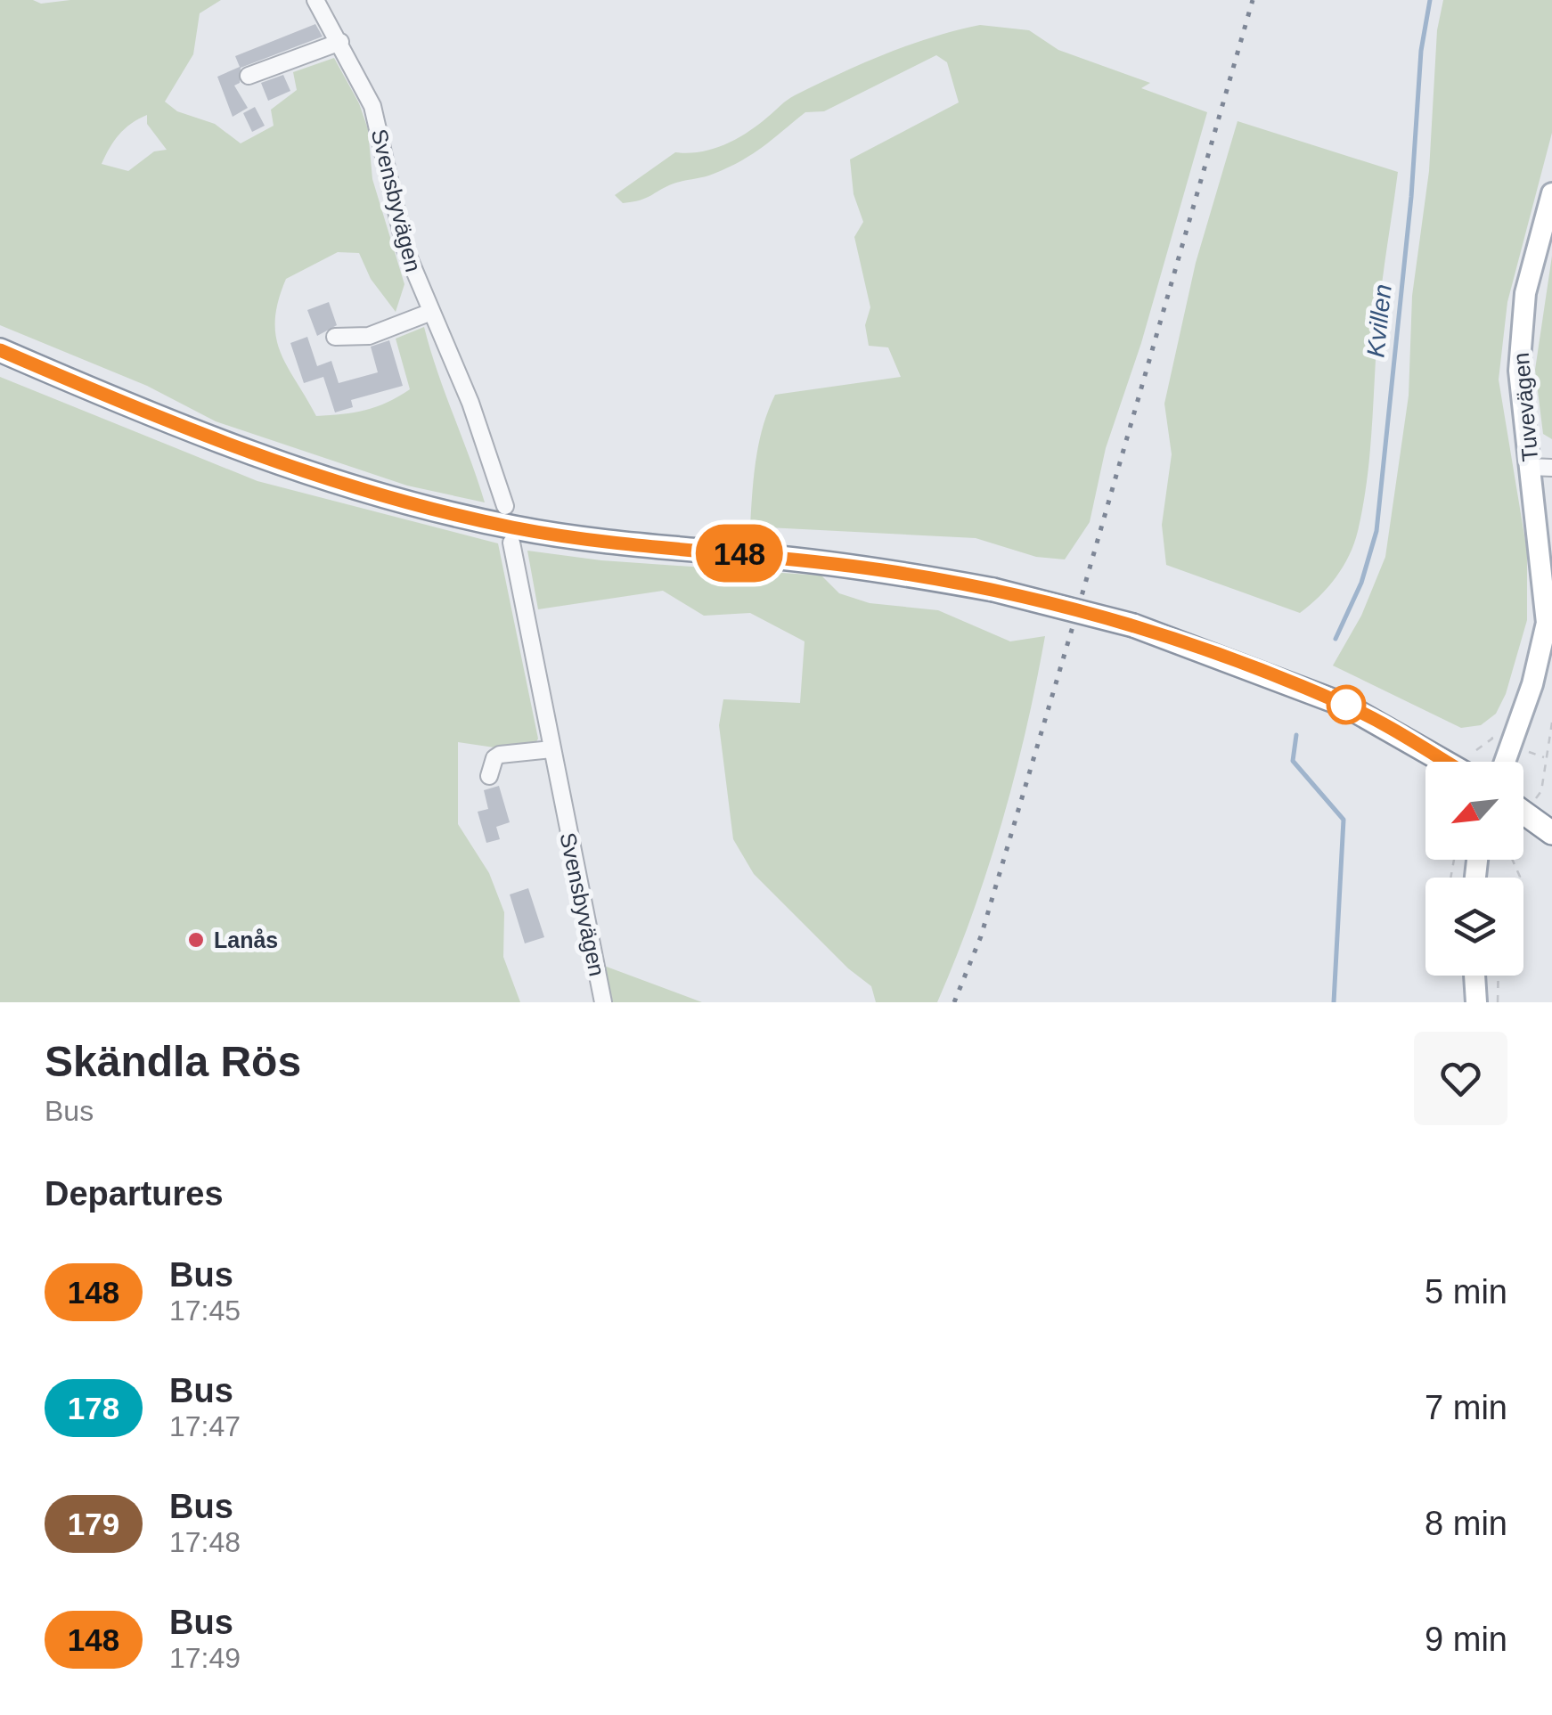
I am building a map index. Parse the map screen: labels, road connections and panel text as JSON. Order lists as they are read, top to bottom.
{
  "streets": {
    "main road": ["Tuvevägen"],
    "street": ["Svensbyvägen"]
  },
  "water": ["Kvillen"],
  "places": ["Lanås"],
  "lines": ["bus line 148"],
  "north": "bottom left",
  "page": {
    "on_map": "148",
    "heading": [
      ["Skändla Rös", "Bus"],
      "Departures"
    ],
    "list": [
      {
        "mark": "148",
        "name": "Bus",
        "note": "17:45",
        "value": "5 min"
      },
      {
        "mark": "178",
        "name": "Bus",
        "note": "17:47",
        "value": "7 min"
      },
      {
        "mark": "179",
        "name": "Bus",
        "note": "17:48",
        "value": "8 min"
      },
      {
        "mark": "148",
        "name": "Bus",
        "note": "17:49",
        "value": "9 min"
      }
    ]
  }
}
